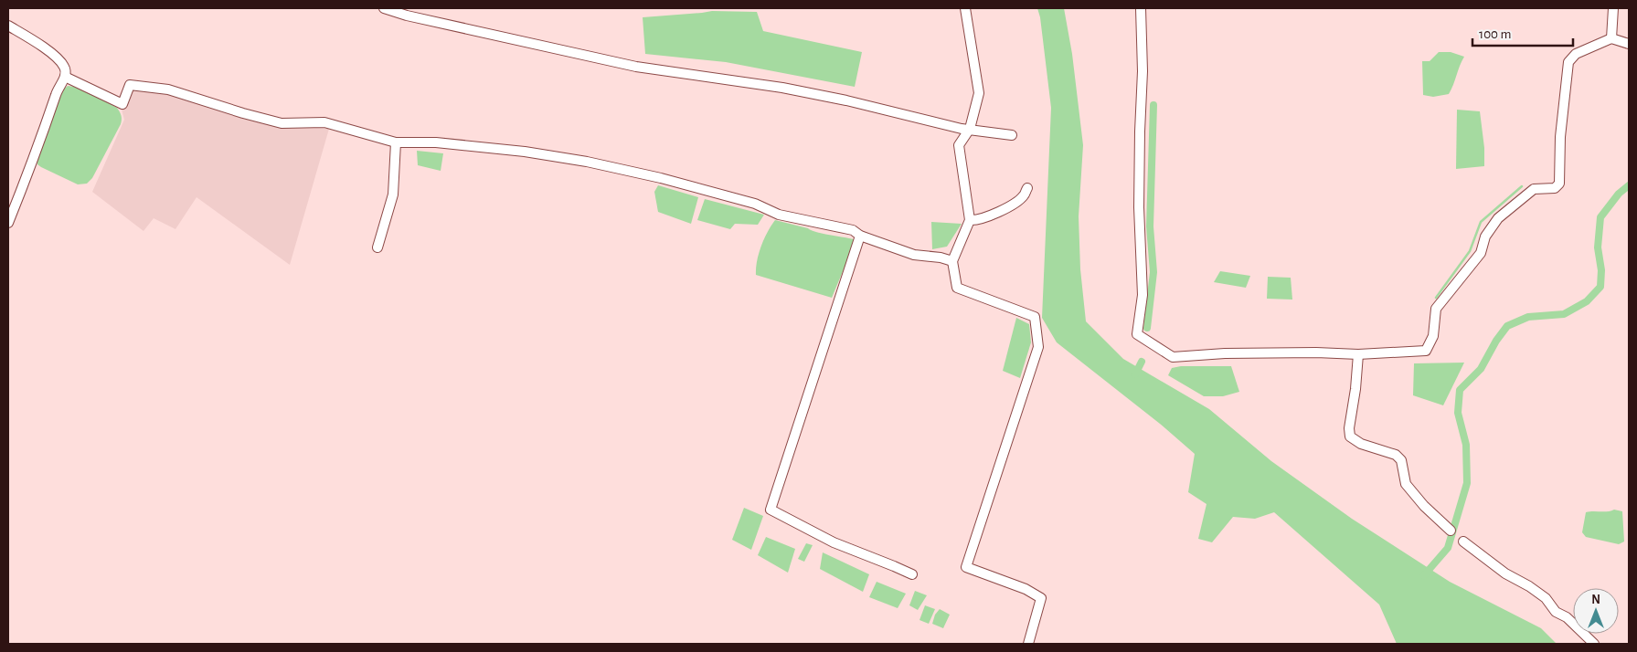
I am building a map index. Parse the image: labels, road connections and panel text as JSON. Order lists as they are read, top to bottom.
{
  "scale_bar": "100 m",
  "north": "top"
}
